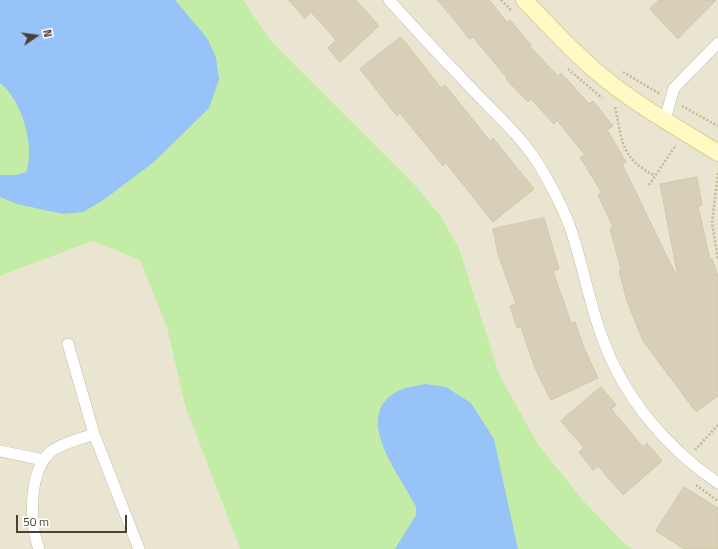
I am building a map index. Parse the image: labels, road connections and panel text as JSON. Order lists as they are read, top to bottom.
{
  "scale_bar": "50 m",
  "north": "right"
}
